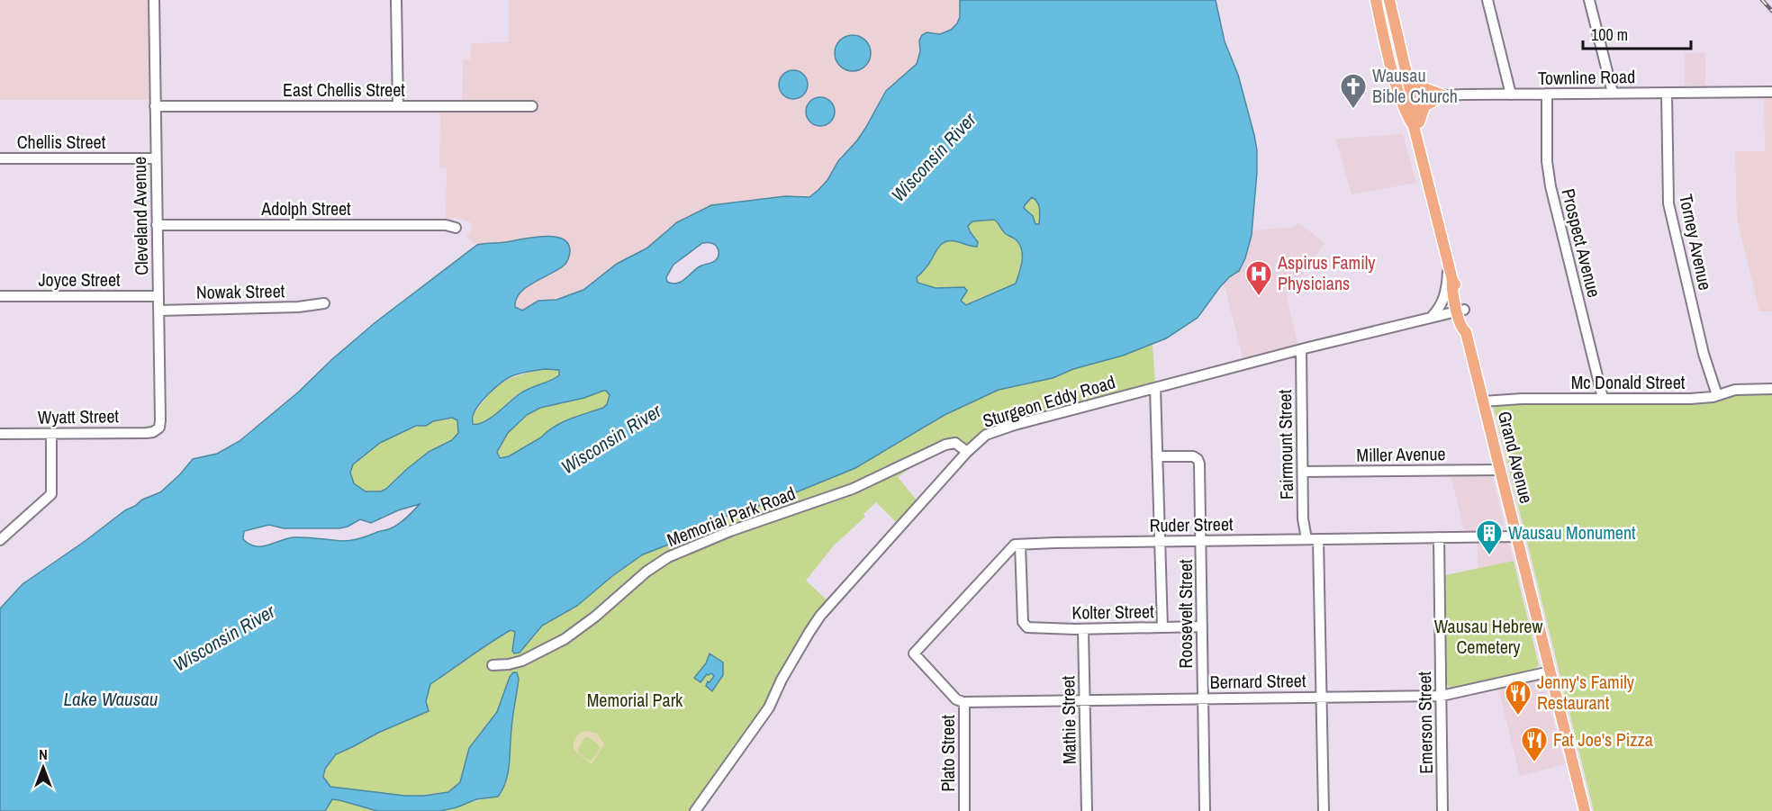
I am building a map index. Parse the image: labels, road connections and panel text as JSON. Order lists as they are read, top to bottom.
{
  "streets": {
    "main road": ["Grand Avenue"],
    "street": [
      "Townline Road",
      "East Chellis Street",
      "Chellis Street",
      "Adolph Street",
      "Cleveland Avenue",
      "Torney Avenue",
      "Prospect Avenue",
      "Joyce Street",
      "Nowak Street",
      "Mc Donald Street",
      "Sturgeon Eddy Road",
      "Wyatt Street",
      "Fairmount Street",
      "Miller Avenue",
      "Memorial Park Road",
      "Ruder Street",
      "Kolter Street",
      "Roosevelt Street",
      "Bernard Street",
      "Mathie Street",
      "Emerson Street",
      "Plato Street"
    ]
  },
  "crossings": [
    ["Townline Road", "Torney Avenue"],
    ["Townline Road", "Prospect Avenue"],
    ["Townline Road", "Grand Avenue"],
    ["East Chellis Street", "Cleveland Avenue"],
    ["Chellis Street", "Cleveland Avenue"],
    ["Adolph Street", "Cleveland Avenue"],
    ["Cleveland Avenue", "Joyce Street"],
    ["Cleveland Avenue", "Nowak Street"],
    ["Cleveland Avenue", "Wyatt Street"],
    ["Torney Avenue", "Mc Donald Street"],
    ["Prospect Avenue", "Mc Donald Street"],
    ["Mc Donald Street", "Grand Avenue"],
    ["Sturgeon Eddy Road", "Fairmount Street"],
    ["Sturgeon Eddy Road", "Grand Avenue"],
    ["Sturgeon Eddy Road", "Memorial Park Road"],
    ["Fairmount Street", "Miller Avenue"],
    ["Fairmount Street", "Ruder Street"],
    ["Miller Avenue", "Grand Avenue"],
    ["Grand Avenue", "Ruder Street"],
    ["Grand Avenue", "Bernard Street"],
    ["Ruder Street", "Kolter Street"],
    ["Ruder Street", "Roosevelt Street"],
    ["Ruder Street", "Emerson Street"],
    ["Ruder Street", "Plato Street"],
    ["Kolter Street", "Roosevelt Street"],
    ["Kolter Street", "Mathie Street"],
    ["Kolter Street", "Plato Street"],
    ["Roosevelt Street", "Bernard Street"],
    ["Bernard Street", "Mathie Street"],
    ["Bernard Street", "Emerson Street"],
    ["Bernard Street", "Plato Street"]
  ],
  "water": ["Wisconsin River", "Lake Wausau"],
  "parks": ["Wausau Hebrew Cemetery", "Memorial Park"],
  "places": {
    "church": ["Wausau Bible Church"],
    "hospital": ["Aspirus Family Physicians"],
    "building": ["Wausau Monument"],
    "restaurant": ["Jenny's Family Restaurant", "Fat Joe's Pizza"]
  },
  "scale_bar": "100 m",
  "north": "top"
}
